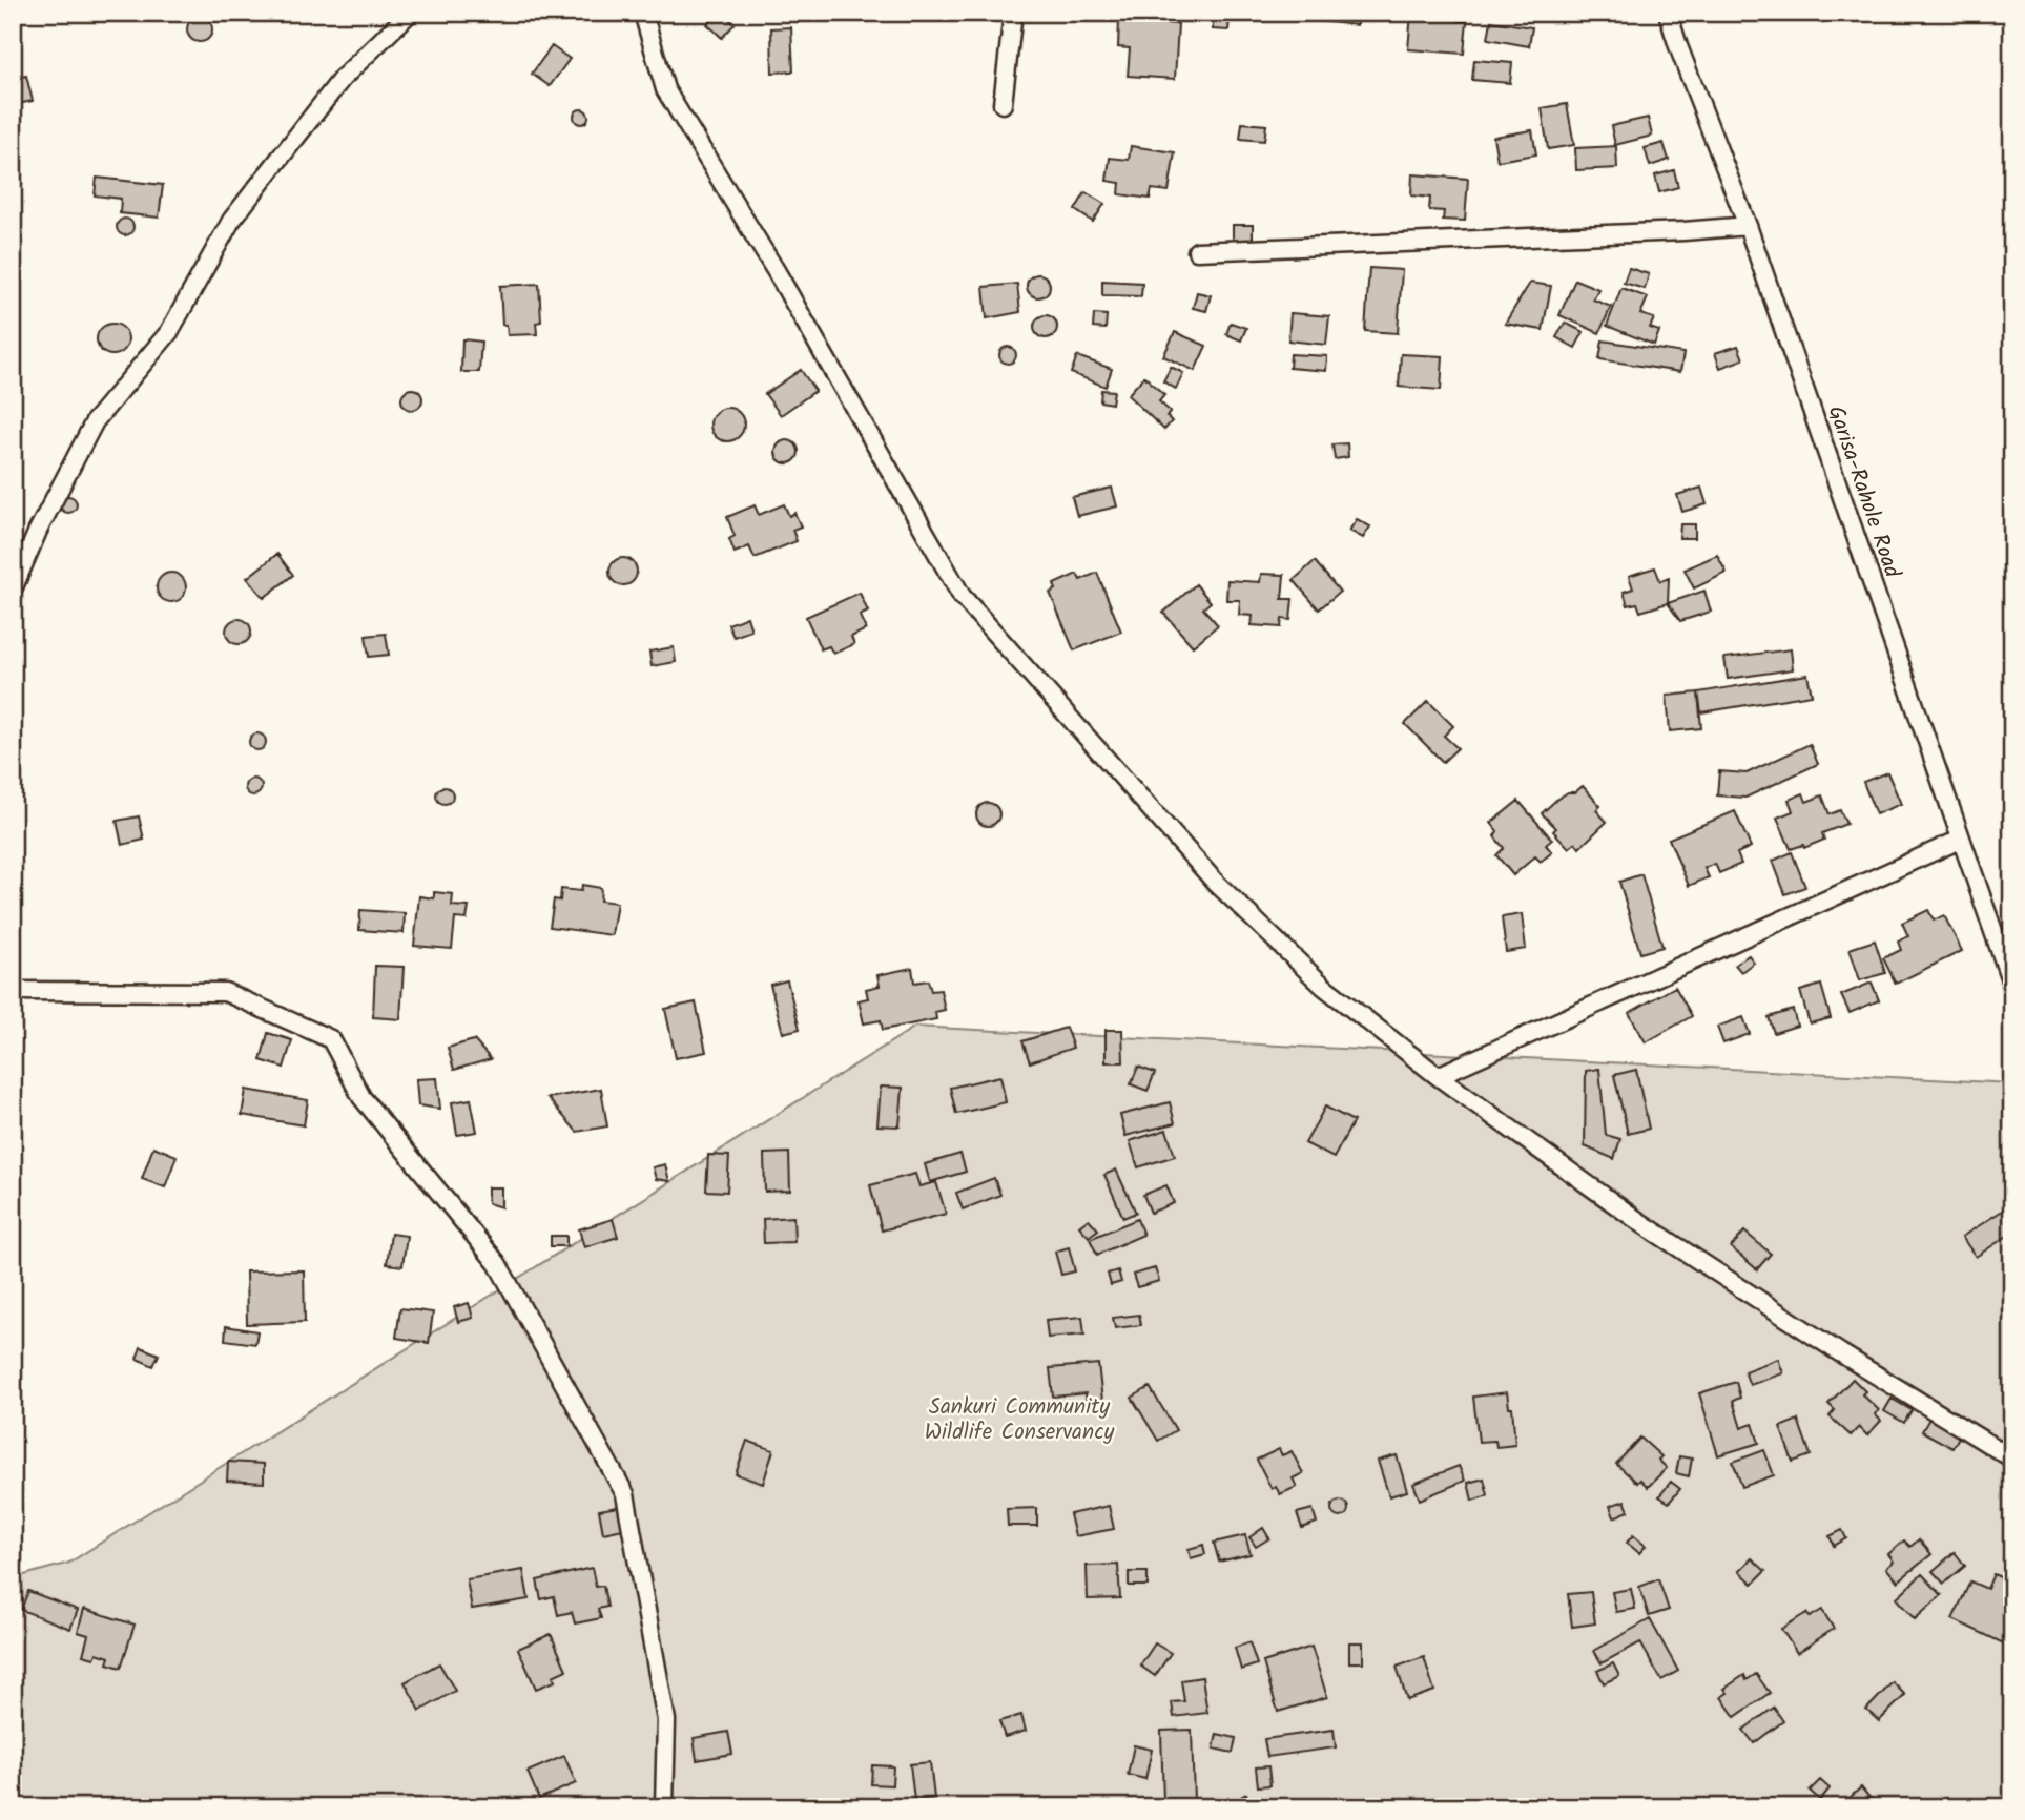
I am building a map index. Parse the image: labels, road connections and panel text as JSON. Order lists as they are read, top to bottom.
{
  "streets": {
    "street": ["Garisa-Rahole Road"]
  },
  "parks": ["Sankuri Community Wildlife Conservancy"]
}
